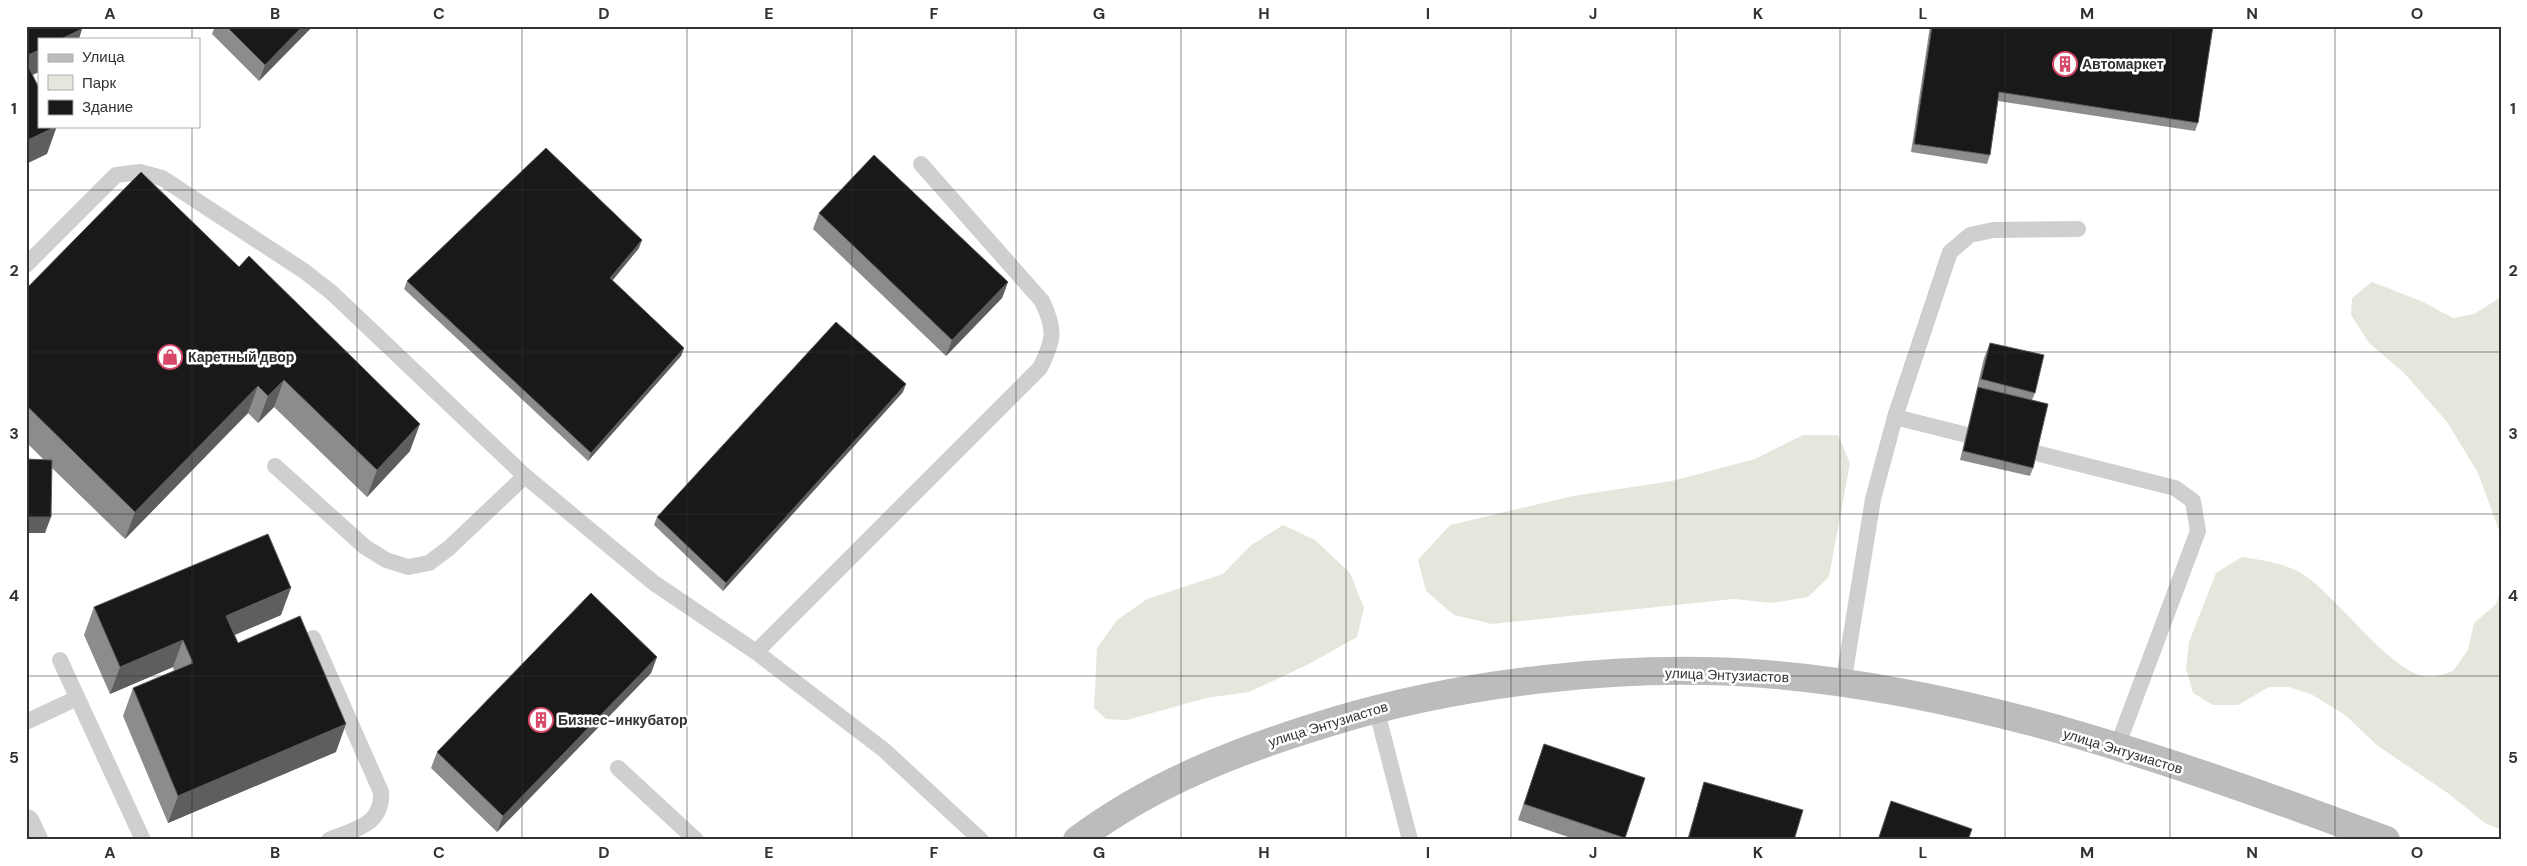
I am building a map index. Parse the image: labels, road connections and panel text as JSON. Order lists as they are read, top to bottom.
{
  "streets": {
    "street": ["улица Энтузиастов"]
  },
  "places": {
    "building": ["Автомаркет", "Бизнес-инкубатор"],
    "shop": ["Каретный двор"]
  },
  "legend": ["Улица", "Парк", "Здание"],
  "grid": {
    "columns": [
      "A",
      "B",
      "C",
      "D",
      "E",
      "F",
      "G",
      "H",
      "I",
      "J",
      "K",
      "L",
      "M",
      "N",
      "O"
    ],
    "rows": [
      "1",
      "2",
      "3",
      "4",
      "5"
    ]
  }
}
